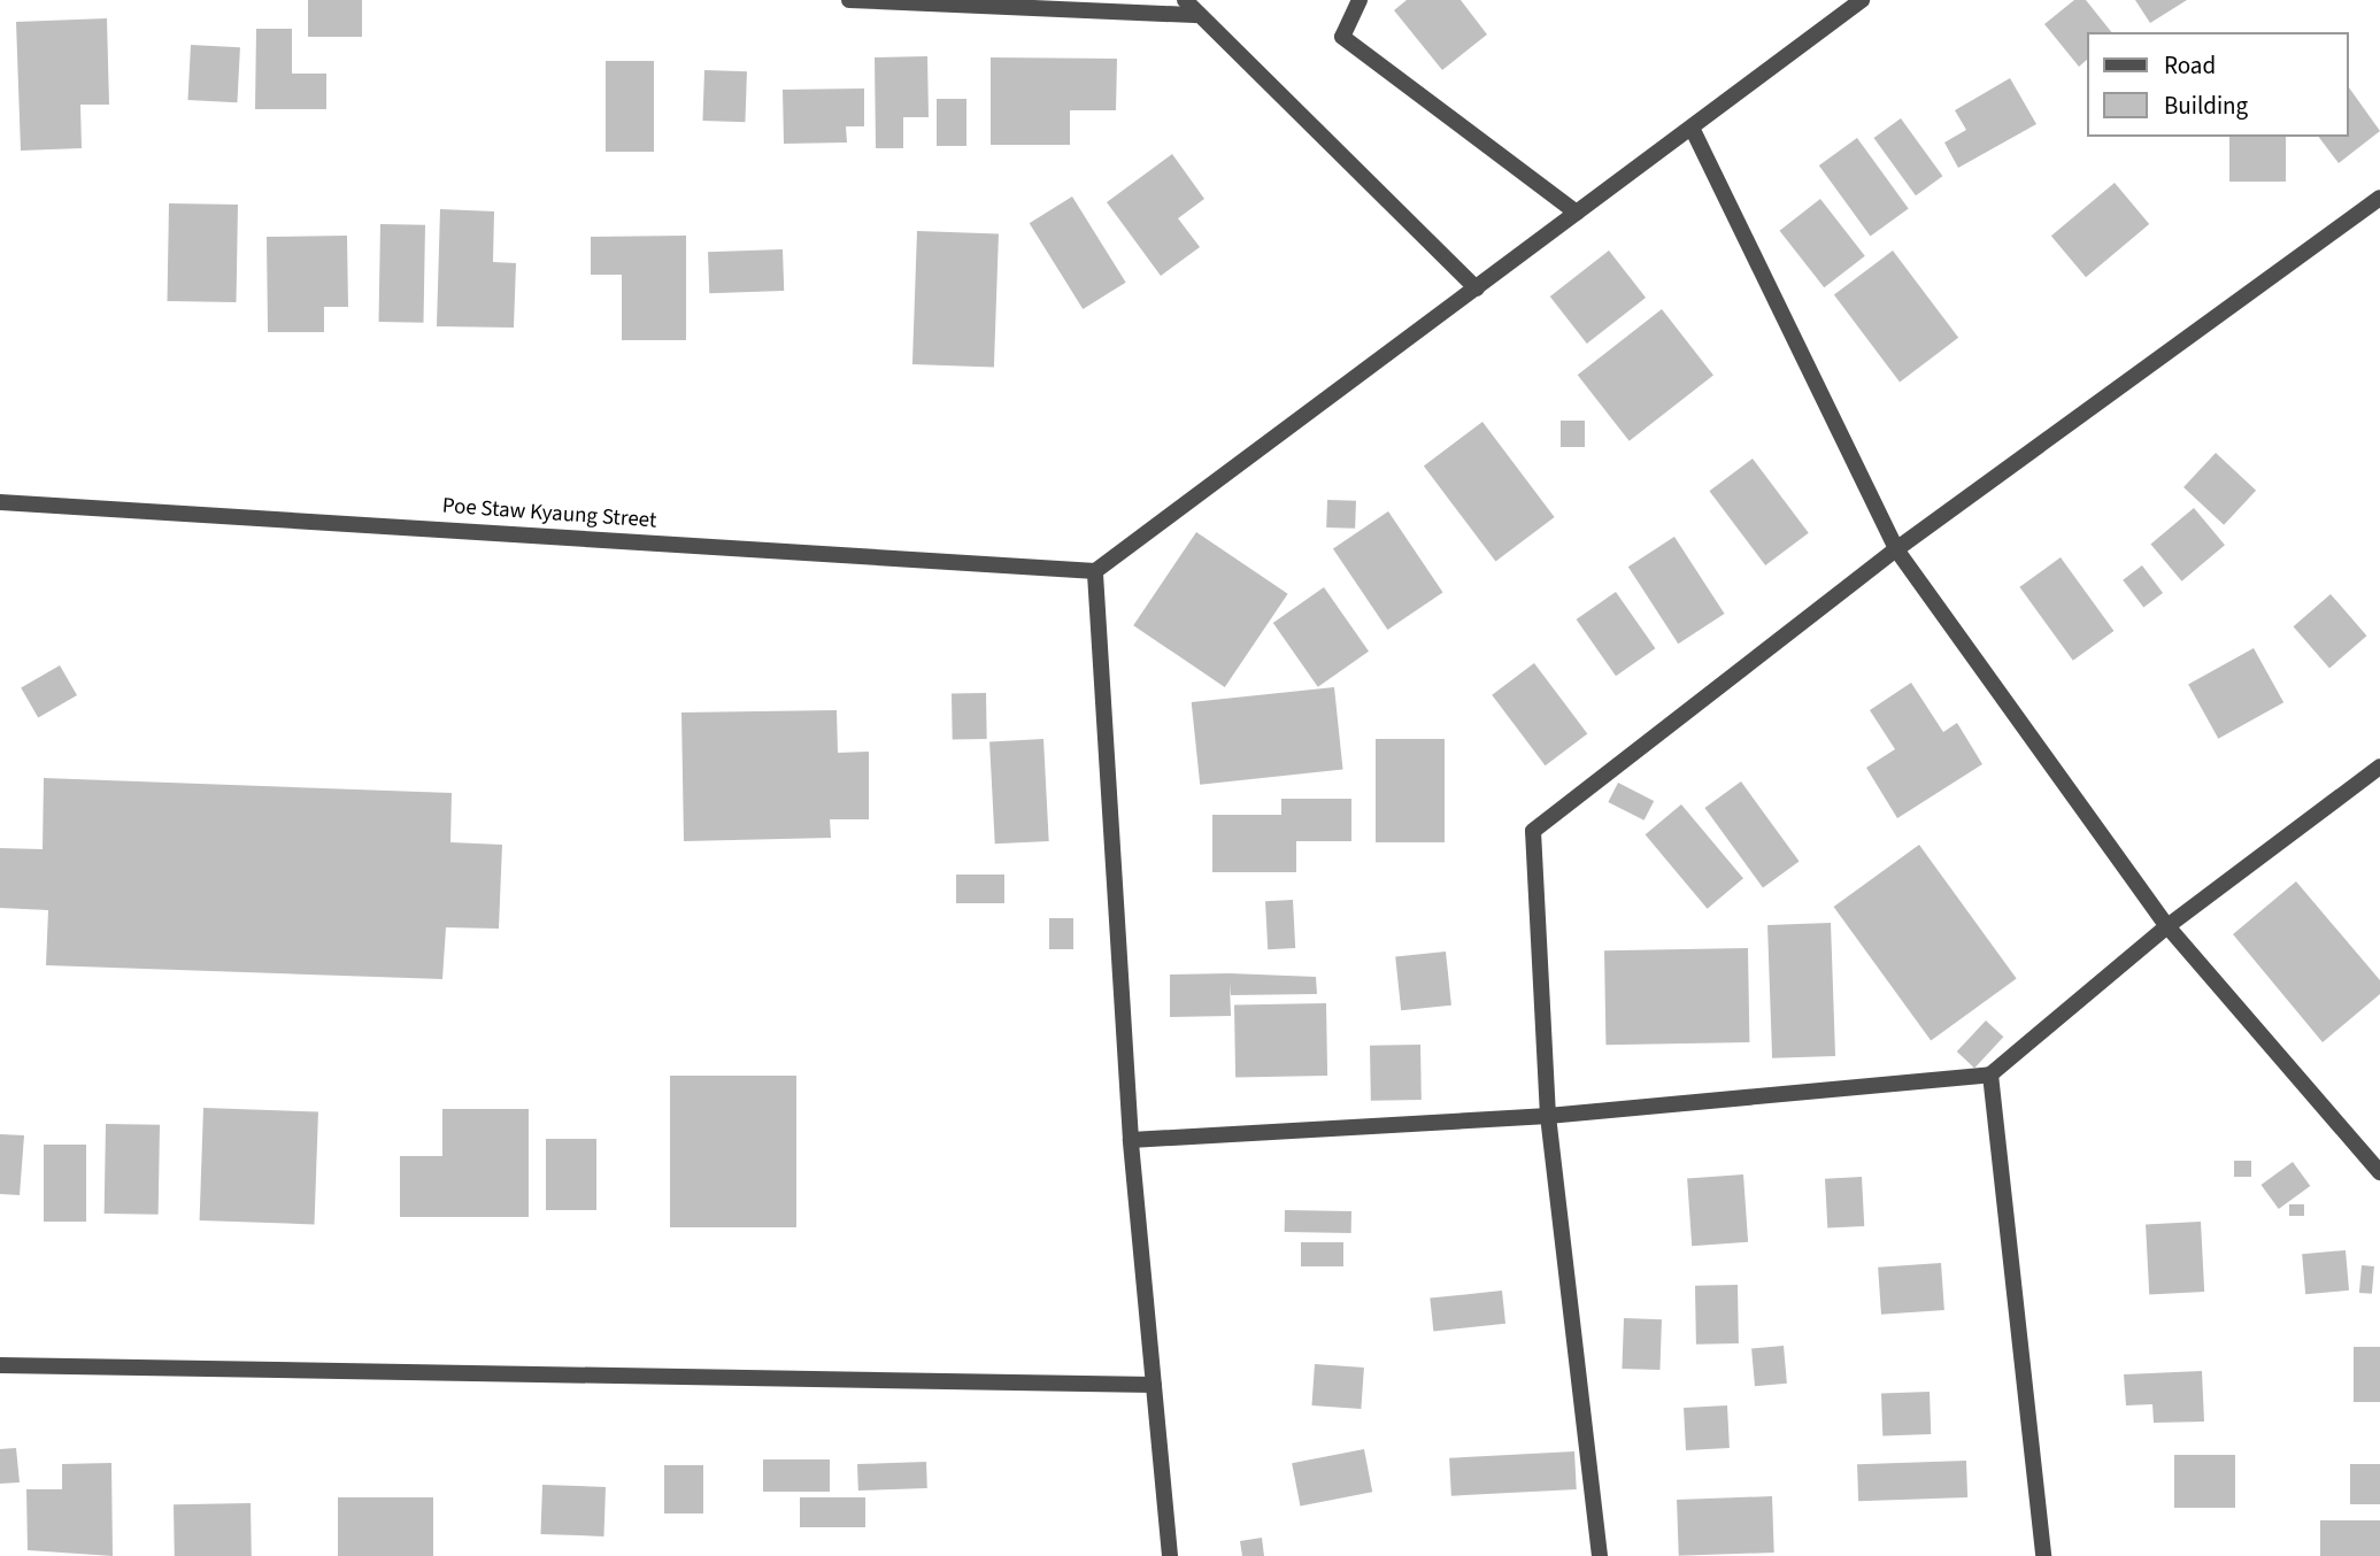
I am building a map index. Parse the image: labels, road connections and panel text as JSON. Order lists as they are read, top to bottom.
{
  "streets": {
    "street": ["Poe Staw Kyaung Street"]
  },
  "legend": ["Road", "Building"]
}
